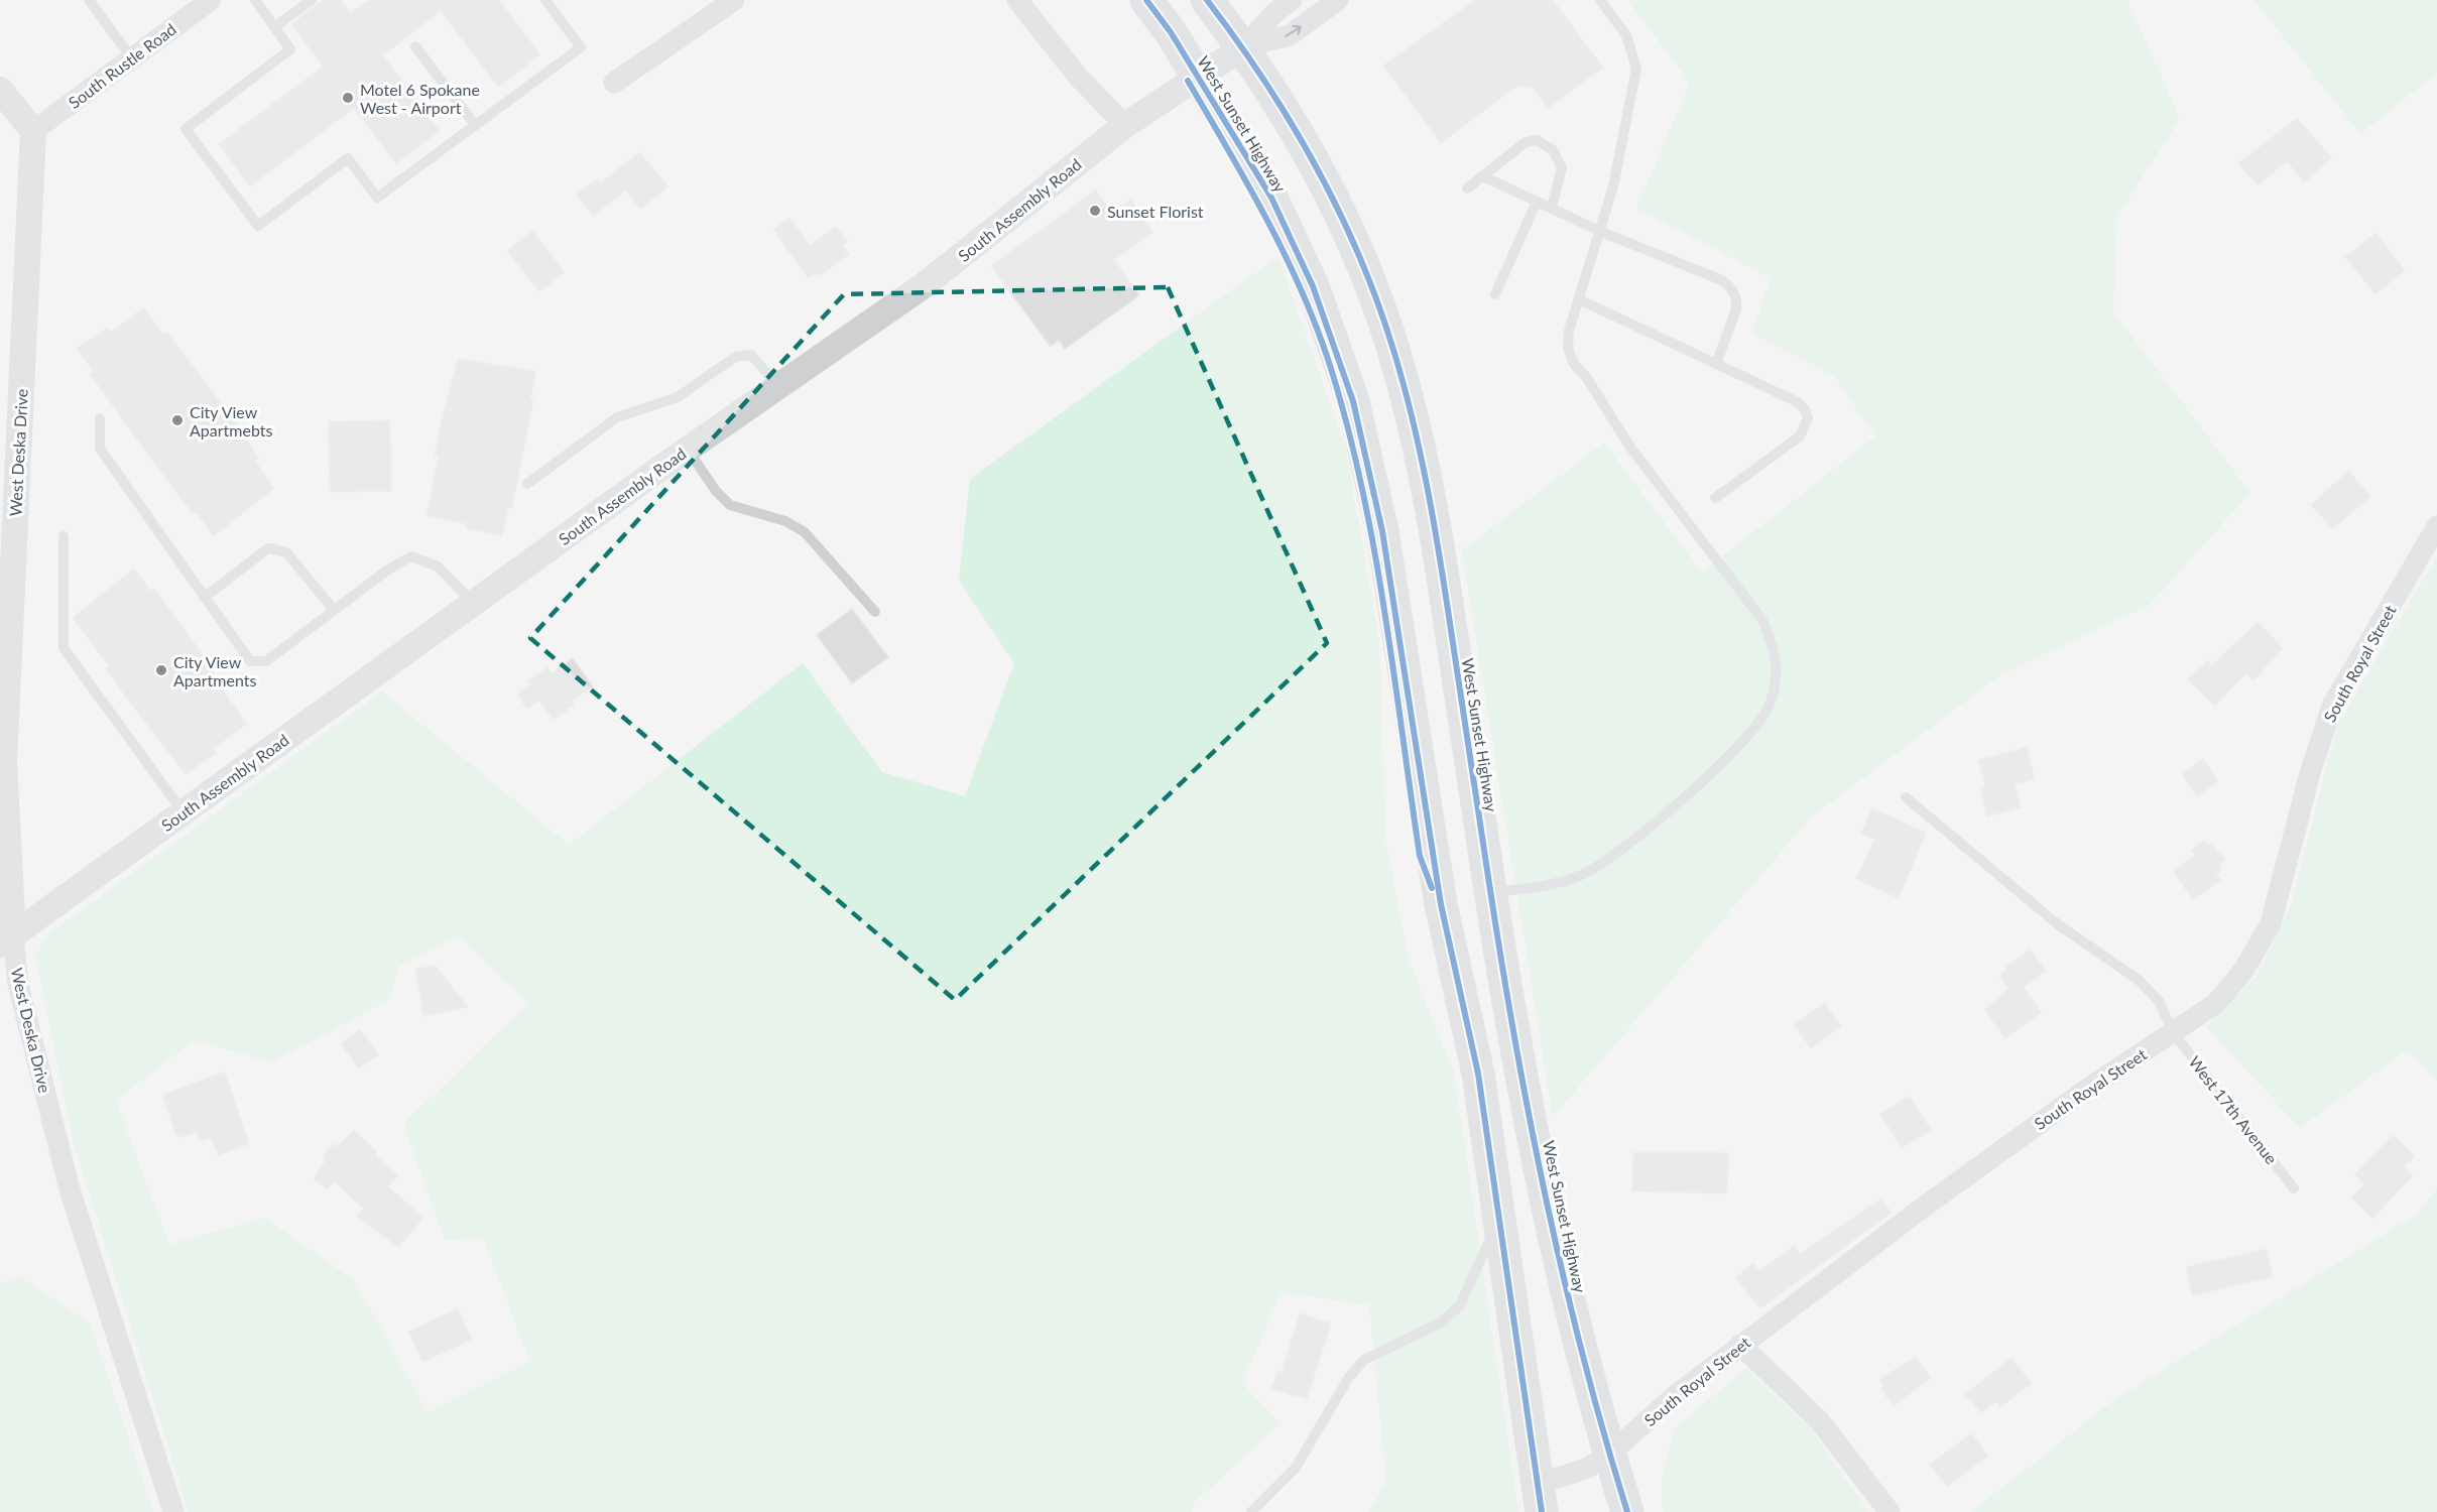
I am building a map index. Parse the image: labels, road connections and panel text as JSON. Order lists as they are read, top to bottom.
{
  "streets": {
    "main road": ["West Sunset Highway"],
    "street": [
      "South Rustle Road",
      "South Assembly Road",
      "West Deska Drive",
      "South Royal Street"
    ],
    "lane": ["West 17th Avenue"]
  },
  "crossings": [
    ["South Rustle Road", "West Deska Drive"],
    ["West Sunset Highway", "South Assembly Road"],
    ["West Sunset Highway", "South Royal Street"],
    ["South Assembly Road", "West Deska Drive"],
    ["South Royal Street", "West 17th Avenue"]
  ],
  "places": [
    "Motel 6 Spokane West - Airport",
    "Sunset Florist",
    "City View Apartmebts",
    "City View Apartments"
  ]
}
